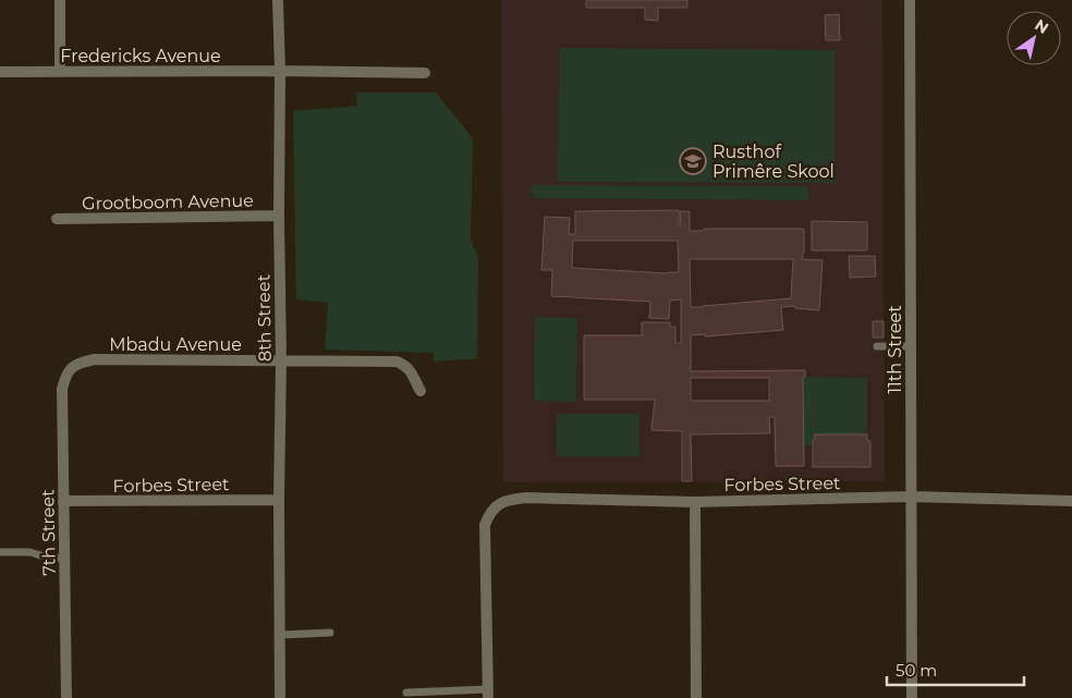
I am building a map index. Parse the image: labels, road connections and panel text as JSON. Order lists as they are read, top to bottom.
{
  "streets": {
    "street": [
      "Fredericks Avenue",
      "Grootboom Avenue",
      "8th Street",
      "Mbadu Avenue",
      "11th Street",
      "Forbes Street",
      "7th Street"
    ]
  },
  "crossings": [
    ["Fredericks Avenue", "8th Street"],
    ["Grootboom Avenue", "8th Street"],
    ["8th Street", "Mbadu Avenue"],
    ["8th Street", "Forbes Street"],
    ["Mbadu Avenue", "7th Street"],
    ["11th Street", "Forbes Street"],
    ["Forbes Street", "7th Street"]
  ],
  "places": {
    "school or university": ["Rusthof Primêre Skool"]
  },
  "scale_bar": "50 m",
  "north": "top right"
}
